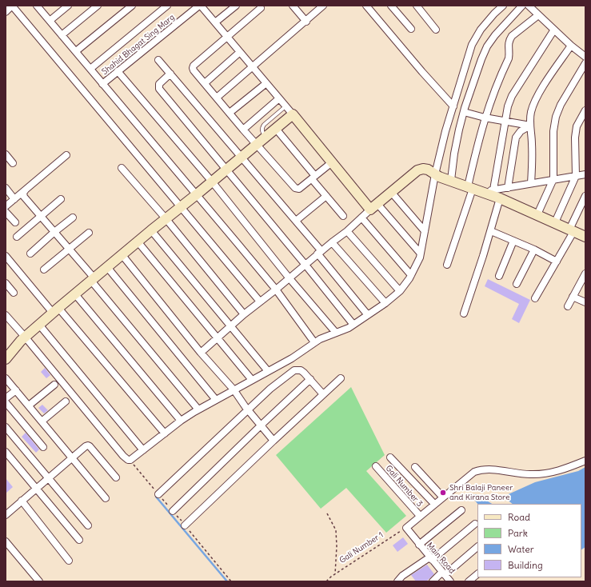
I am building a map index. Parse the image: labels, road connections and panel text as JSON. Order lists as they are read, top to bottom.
{
  "streets": {
    "street": ["Shahid Bhagat Sing Marg", "Gali Number 3", "Main Road"],
    "path": ["Gali Number 1"]
  },
  "crossings": [
    ["Gali Number 1", "Main Road"]
  ],
  "places": ["Shri Balaji Paneer and Kirana Store"],
  "legend": [
    "Road",
    "Park",
    "Water",
    "Building"
  ]
}
